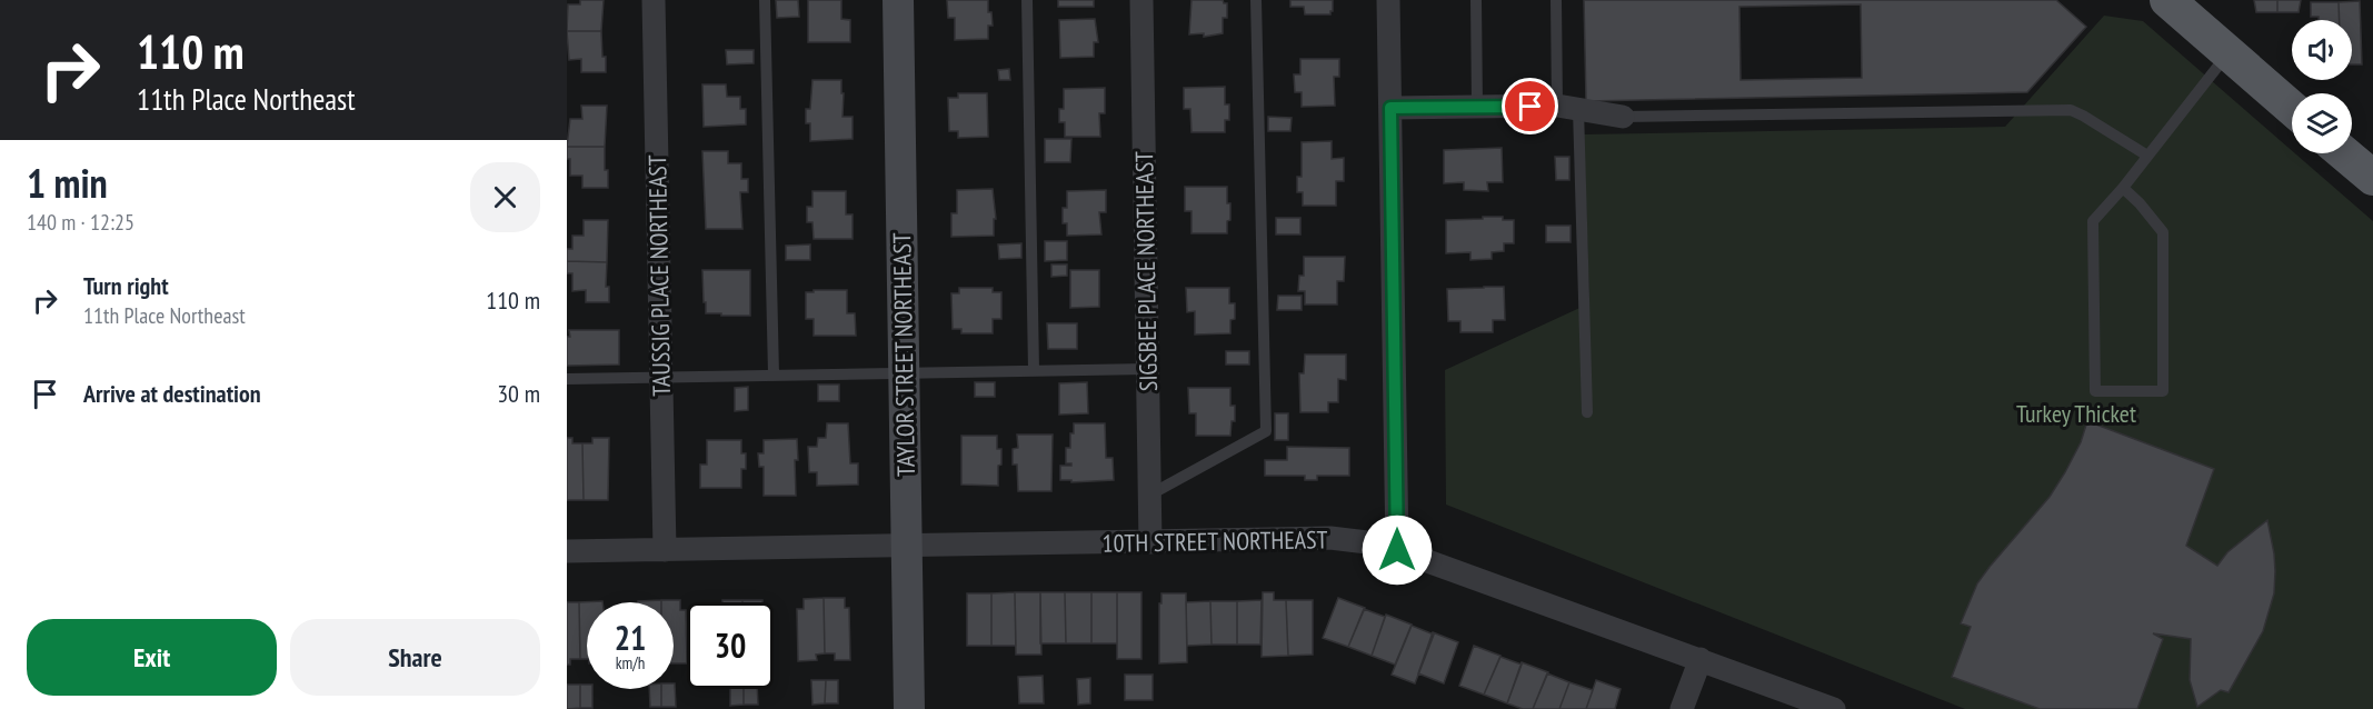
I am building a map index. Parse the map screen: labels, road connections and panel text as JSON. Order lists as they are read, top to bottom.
{
  "streets": {
    "main road": ["TAYLOR STREET NORTHEAST"],
    "street": ["SIGSBEE PLACE NORTHEAST", "TAUSSIG PLACE NORTHEAST", "10TH STREET NORTHEAST"]
  },
  "crossings": [
    ["SIGSBEE PLACE NORTHEAST", "10TH STREET NORTHEAST"],
    ["TAUSSIG PLACE NORTHEAST", "10TH STREET NORTHEAST"],
    ["TAYLOR STREET NORTHEAST", "10TH STREET NORTHEAST"]
  ],
  "parks": ["Turkey Thicket"],
  "page": {
    "turn": ["110 m", "11th Place Northeast"],
    "heading": ["1 min", "140 m · 12:25"],
    "list": [
      {
        "name": "Turn right",
        "note": "11th Place Northeast",
        "value": "110 m"
      },
      {
        "name": "Arrive at destination",
        "value": "30 m"
      }
    ],
    "speed": "21 km/h",
    "limit": "30",
    "buttons": ["Exit", "Share"]
  }
}
